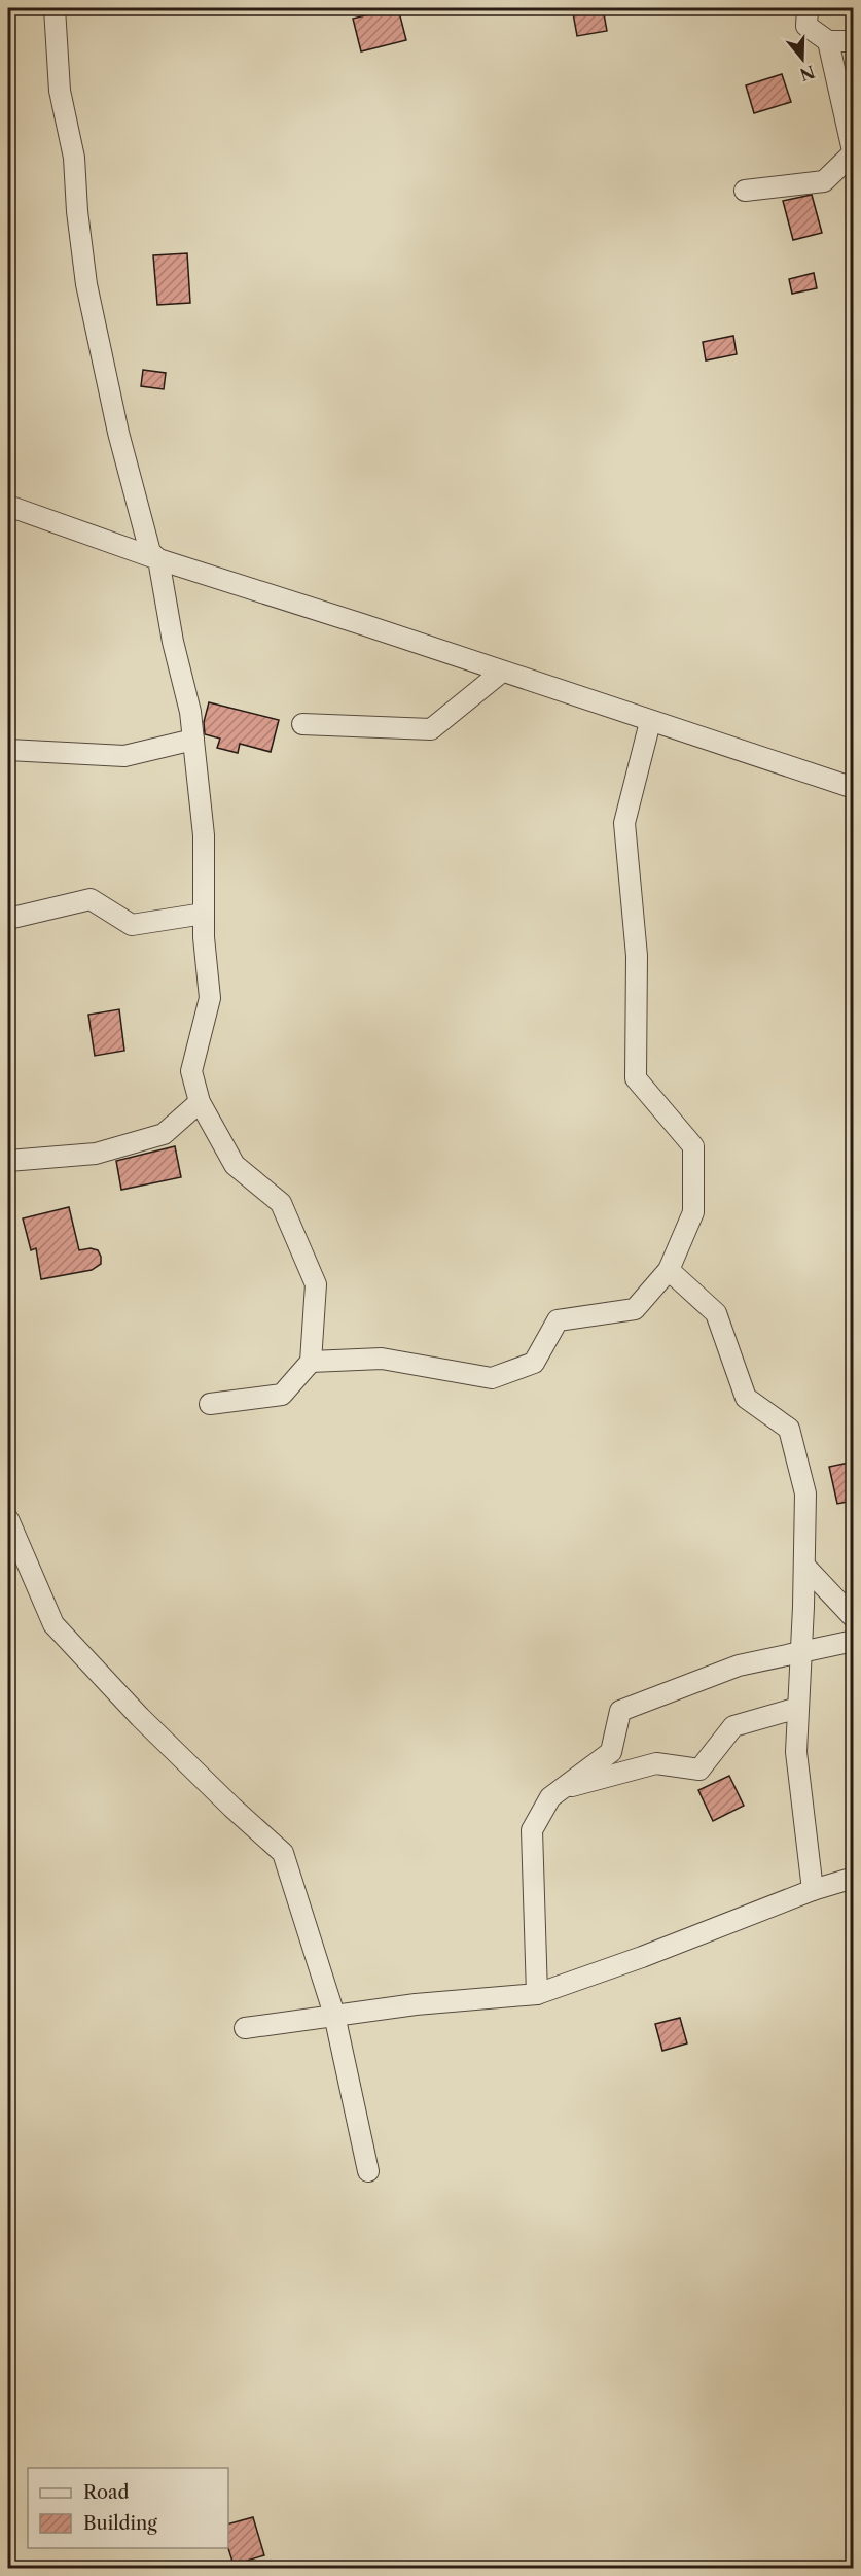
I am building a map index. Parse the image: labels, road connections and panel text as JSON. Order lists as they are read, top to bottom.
{
  "legend": ["Road", "Building"],
  "north": "bottom"
}
